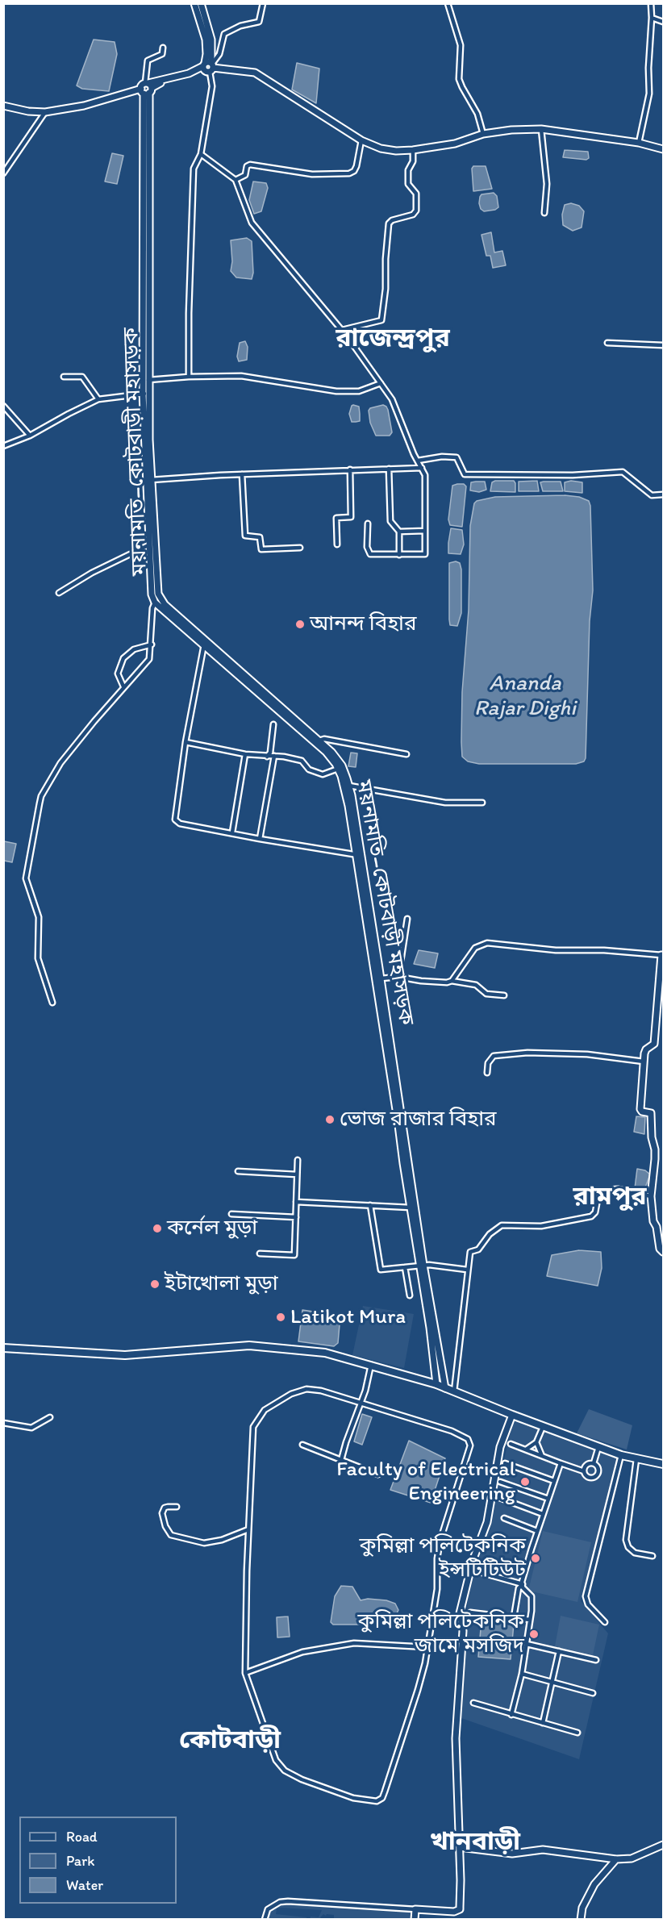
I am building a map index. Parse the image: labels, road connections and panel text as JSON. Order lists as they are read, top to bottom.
{
  "streets": {
    "main road": ["ময়নামতি–কোটবাড়ী মহাসড়ক"]
  },
  "districts": [
    "রাজেন্দ্রপুর",
    "রামপুর",
    "কোটবাড়ী",
    "খানবাড়ী"
  ],
  "water": ["Ananda Rajar Dighi"],
  "places": [
    "আনন্দ বিহার",
    "ভোজ রাজার বিহার",
    "কর্নেল মুড়া",
    "ইটাখোলা মুড়া",
    "Latikot Mura",
    "Faculty of Electrical Engineering",
    "কুমিল্লা পলিটেকনিক ইন্সটিটিউট",
    "কুমিল্লা পলিটেকনিক জামে মসজিদ"
  ],
  "legend": ["Road", "Park", "Water"]
}
